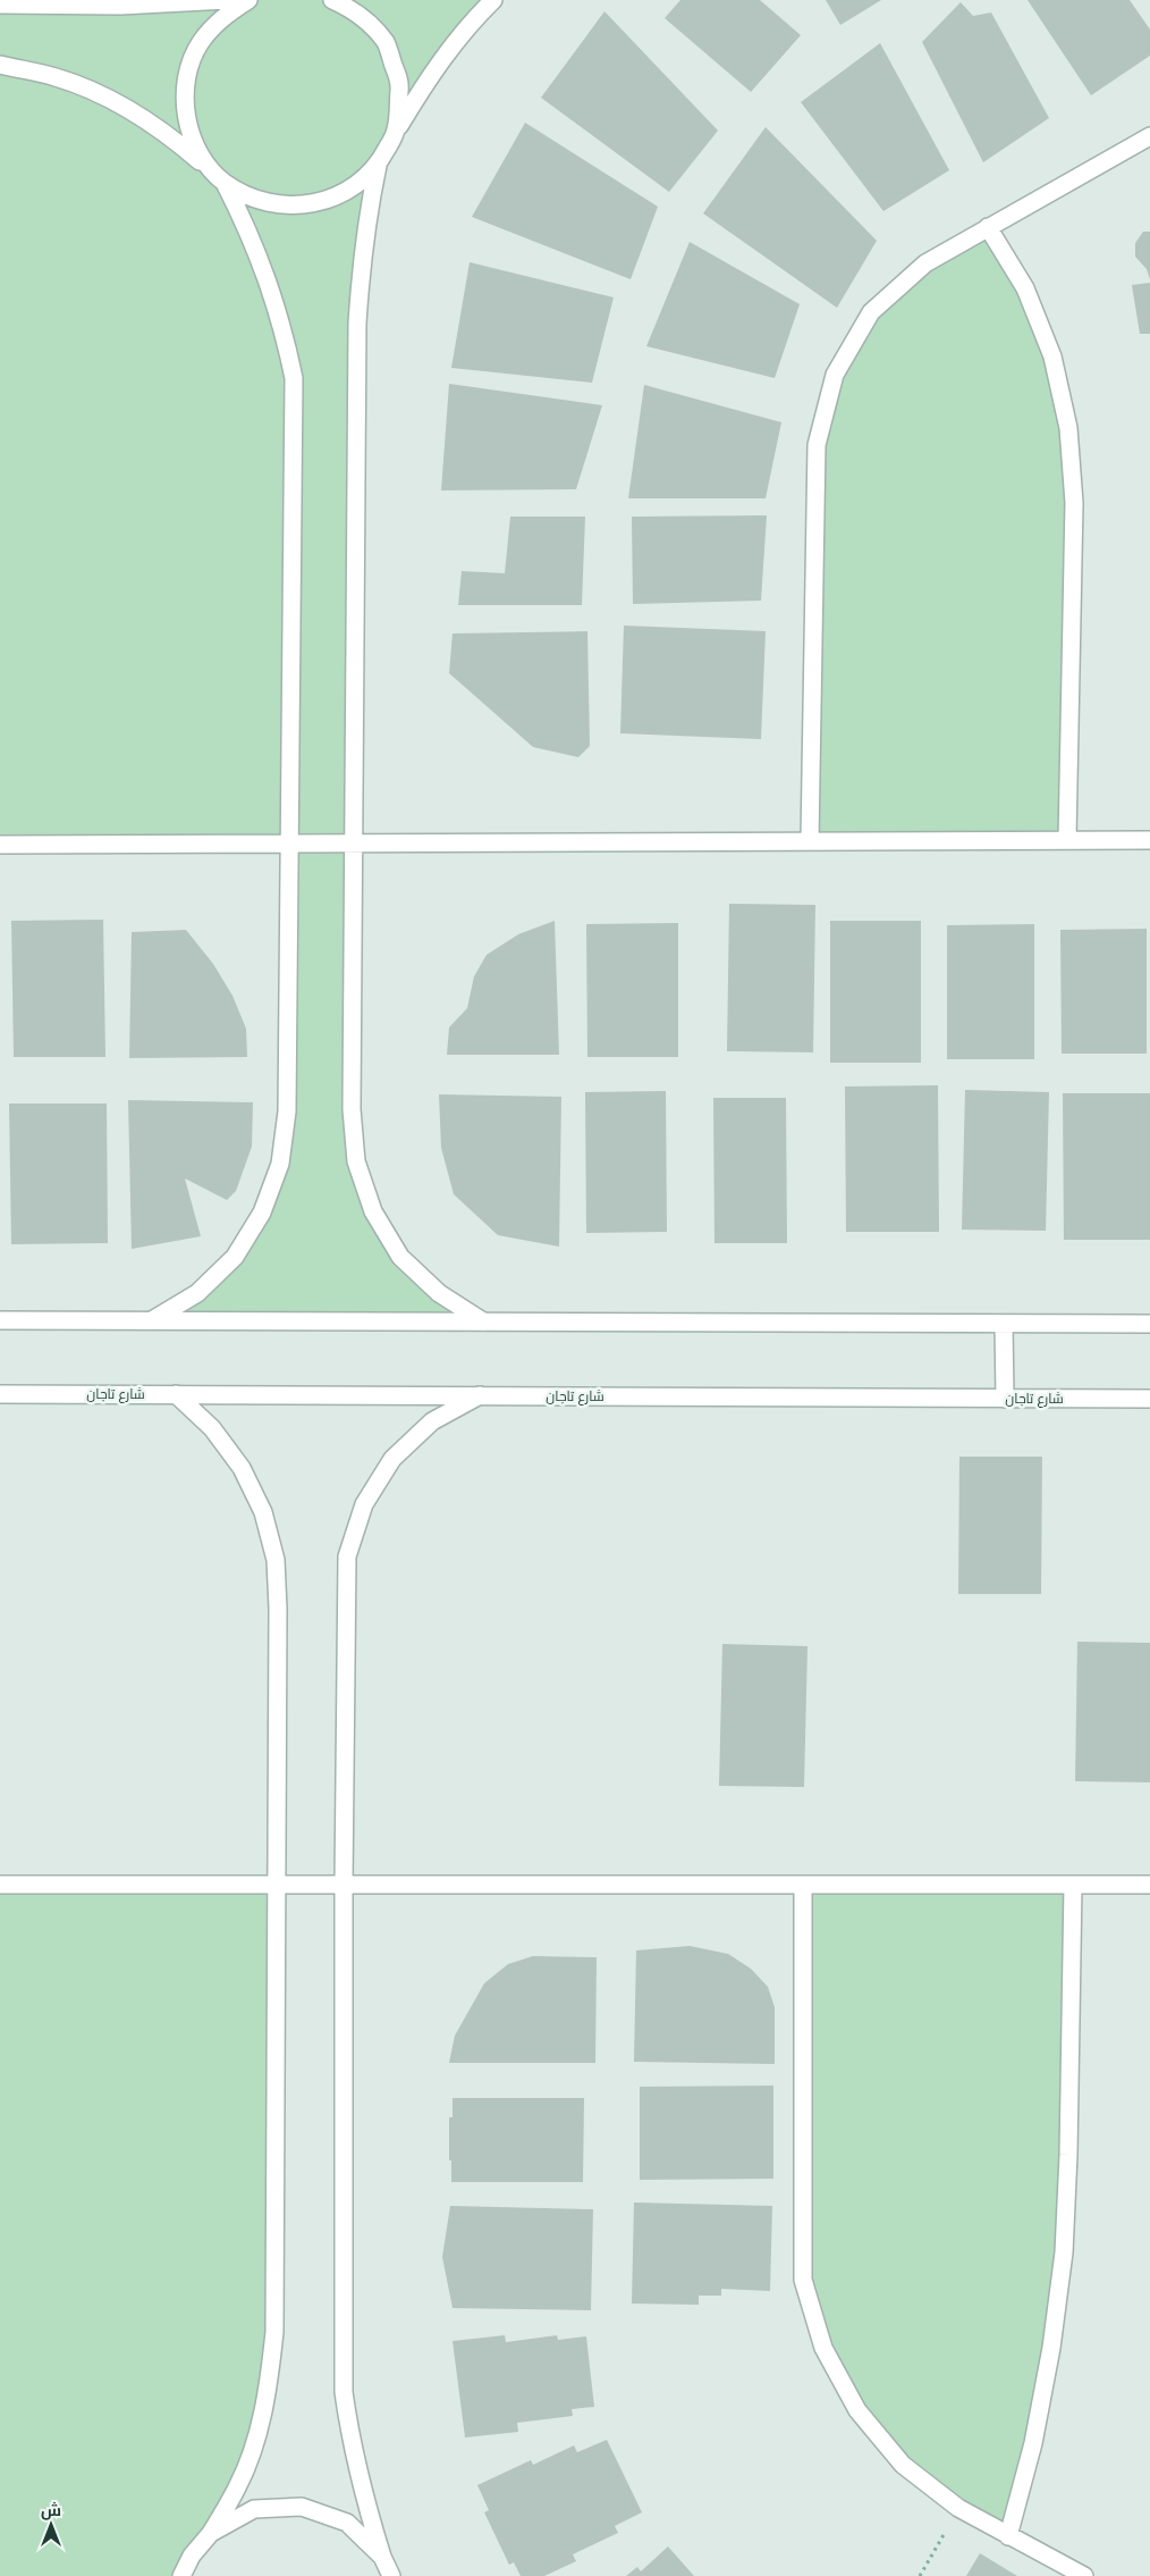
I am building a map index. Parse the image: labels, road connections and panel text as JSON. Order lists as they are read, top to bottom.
{
  "streets": {
    "street": ["شارع تاجان"]
  },
  "north": "top"
}
